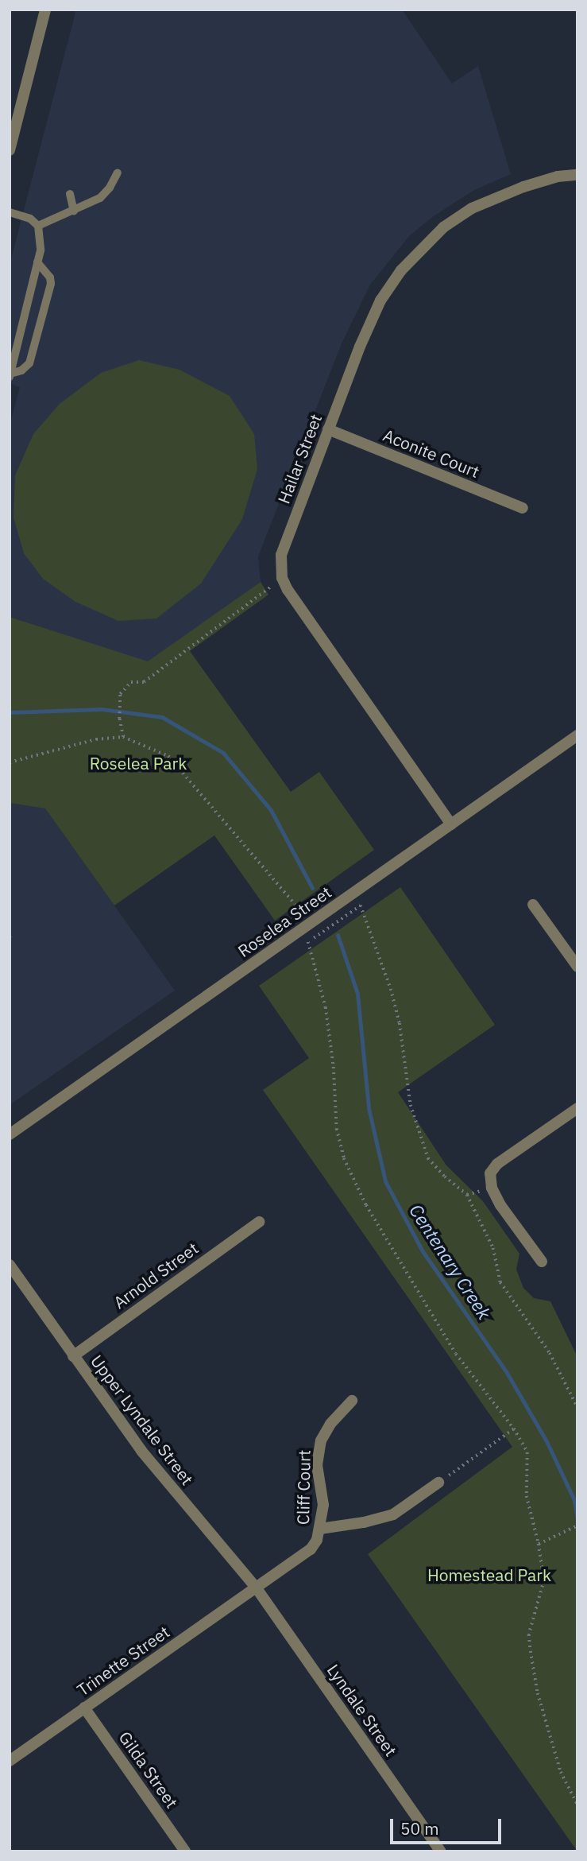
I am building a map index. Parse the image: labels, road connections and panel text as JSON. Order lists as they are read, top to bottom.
{
  "streets": {
    "street": [
      "Aconite Court",
      "Hailar Street",
      "Roselea Street",
      "Arnold Street",
      "Upper Lyndale Street",
      "Cliff Court",
      "Trinette Street",
      "Lyndale Street",
      "Gilda Street"
    ]
  },
  "crossings": [
    ["Aconite Court", "Hailar Street"],
    ["Arnold Street", "Upper Lyndale Street"],
    ["Upper Lyndale Street", "Cliff Court"],
    ["Upper Lyndale Street", "Trinette Street"],
    ["Upper Lyndale Street", "Lyndale Street"],
    ["Cliff Court", "Trinette Street"],
    ["Cliff Court", "Lyndale Street"],
    ["Trinette Street", "Lyndale Street"],
    ["Trinette Street", "Gilda Street"]
  ],
  "water": ["Centenary Creek"],
  "parks": ["Roselea Park", "Homestead Park"],
  "scale_bar": "50 m"
}
